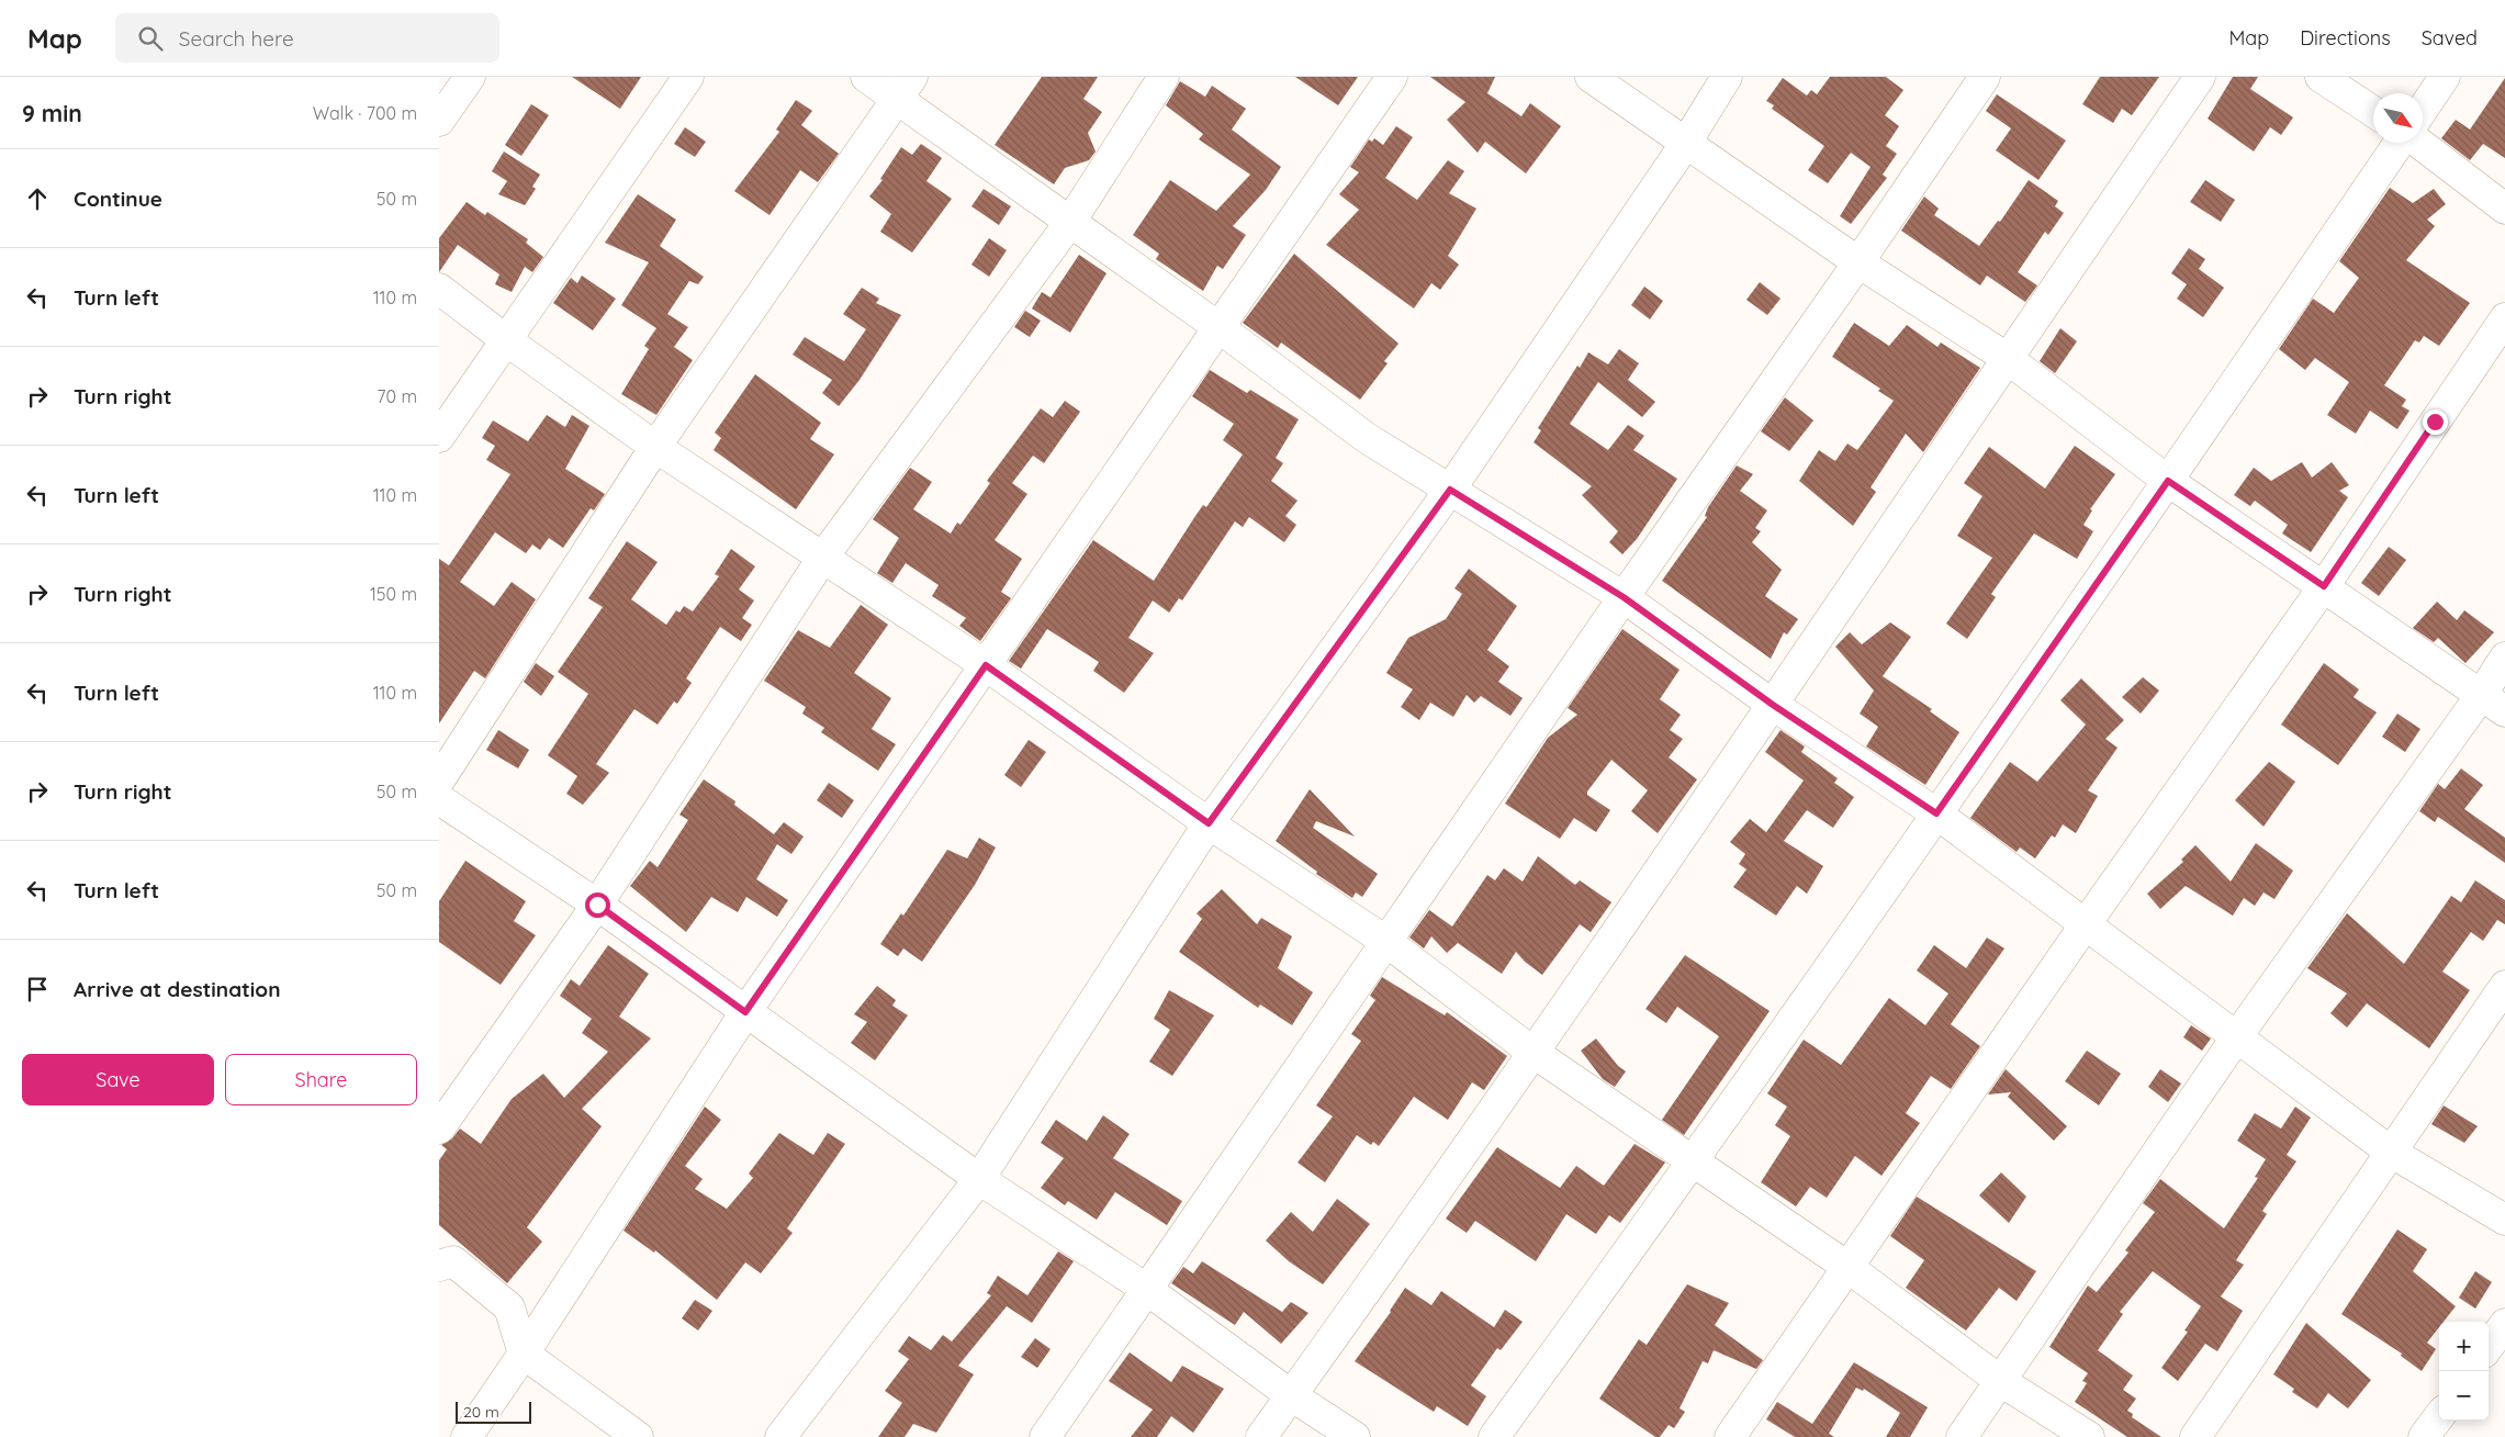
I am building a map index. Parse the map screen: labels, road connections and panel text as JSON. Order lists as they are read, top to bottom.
{
  "scale_bar": "20 m",
  "north": "bottom right",
  "page": {
    "header": "Map",
    "search": "Search here",
    "nav": ["Map", "Directions", "Saved"],
    "heading": ["9 min", "Walk · 700 m"],
    "list": [
      ["Continue", "50 m"],
      ["Turn left", "110 m"],
      ["Turn right", "70 m"],
      ["Turn left", "110 m"],
      ["Turn right", "150 m"],
      ["Turn left", "110 m"],
      ["Turn right", "50 m"],
      ["Turn left", "50 m"],
      "Arrive at destination"
    ],
    "buttons": ["Save", "Share"],
    "map_buttons": ["+", "−"],
    "scale": "20 m"
  }
}
